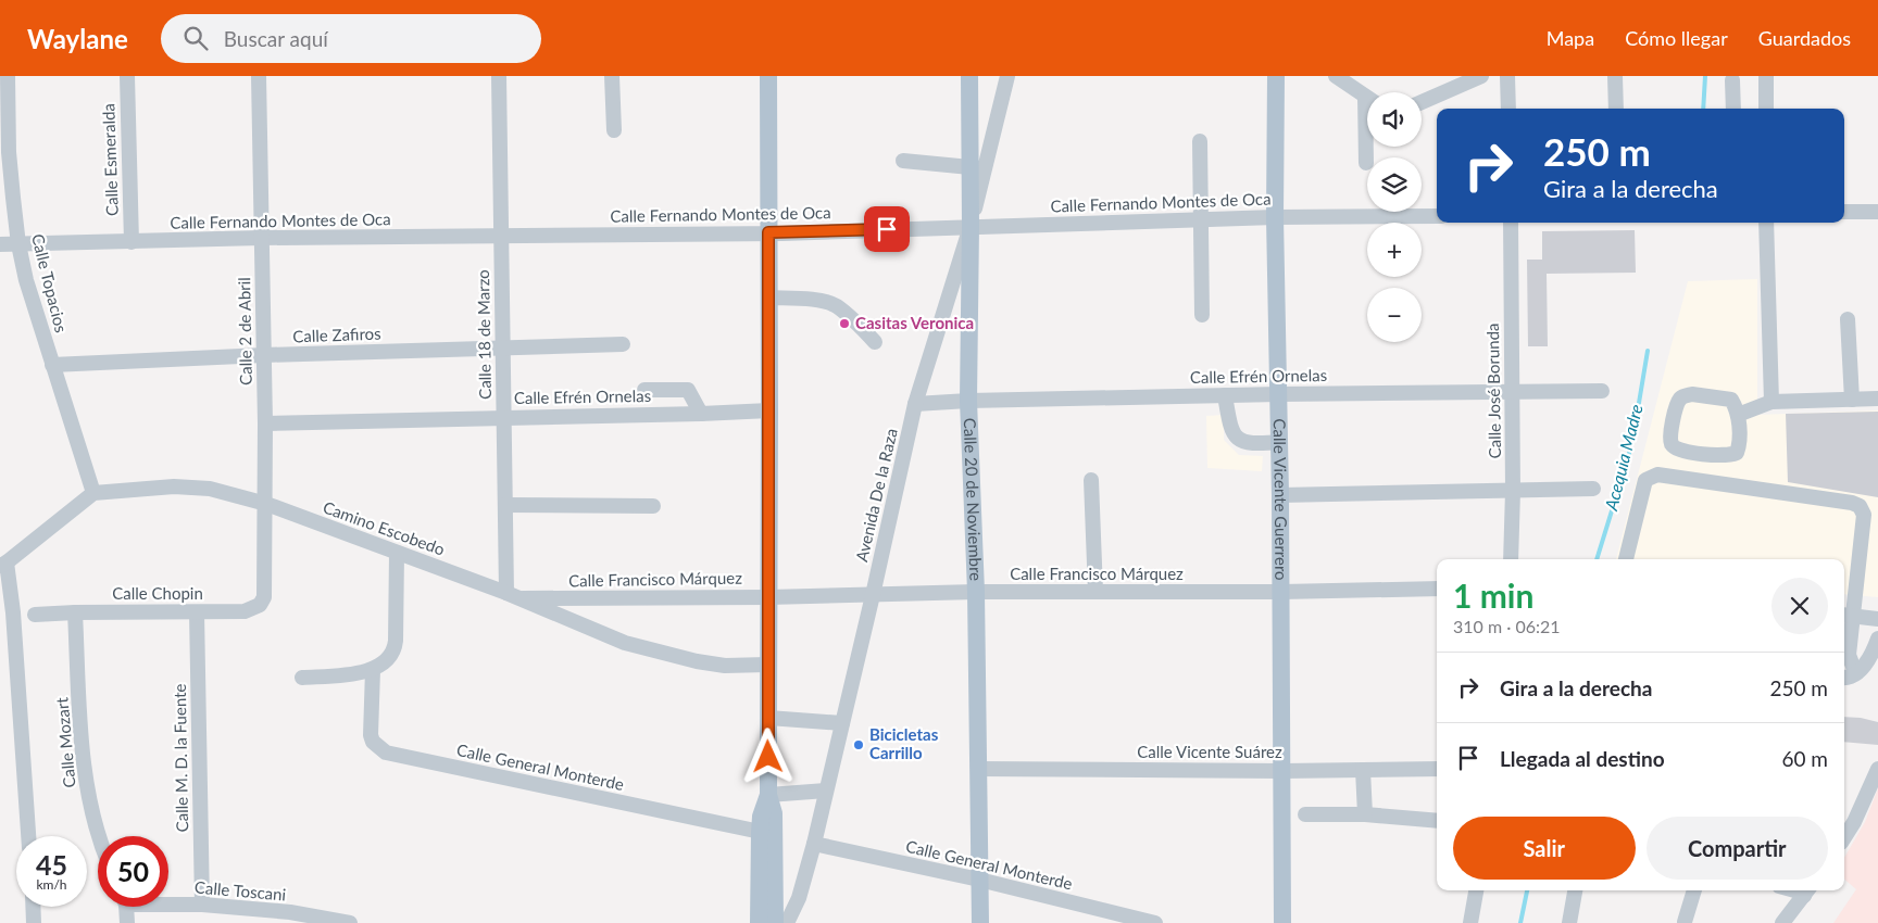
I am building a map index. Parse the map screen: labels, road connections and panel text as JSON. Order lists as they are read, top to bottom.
{
  "streets": {
    "main road": ["Calle 20 de Noviembre", "Calle Vicente Guerrero"],
    "street": [
      "Calle Esmeralda",
      "Calle Fernando Montes de Oca",
      "Calle Topacios",
      "Calle 2 de Abril",
      "Calle 18 de Marzo",
      "Calle Zafiros",
      "Calle Efrén Ornelas",
      "Calle José Borunda",
      "Avenida De la Raza",
      "Camino Escobedo",
      "Calle Francisco Márquez",
      "Calle Chopin",
      "Calle Mozart",
      "Calle Vicente Suárez",
      "Calle M. D. la Fuente",
      "Calle General Monterde",
      "Calle Toscani"
    ]
  },
  "crossings": [
    ["Calle Esmeralda", "Calle Fernando Montes de Oca"],
    ["Calle Fernando Montes de Oca", "Calle Topacios"],
    ["Calle Fernando Montes de Oca", "Calle 2 de Abril"],
    ["Calle Fernando Montes de Oca", "Calle 18 de Marzo"],
    ["Calle Fernando Montes de Oca", "Avenida De la Raza"],
    ["Calle Fernando Montes de Oca", "Calle 20 de Noviembre"],
    ["Calle Fernando Montes de Oca", "Calle Vicente Guerrero"],
    ["Calle Topacios", "Calle Zafiros"],
    ["Calle Topacios", "Camino Escobedo"],
    ["Calle 2 de Abril", "Calle Zafiros"],
    ["Calle 2 de Abril", "Calle Efrén Ornelas"],
    ["Calle 2 de Abril", "Camino Escobedo"],
    ["Calle 2 de Abril", "Calle Chopin"],
    ["Calle 18 de Marzo", "Calle Zafiros"],
    ["Calle 18 de Marzo", "Calle Efrén Ornelas"],
    ["Calle 18 de Marzo", "Camino Escobedo"],
    ["Calle Efrén Ornelas", "Calle José Borunda"],
    ["Calle Efrén Ornelas", "Avenida De la Raza"],
    ["Calle Efrén Ornelas", "Calle 20 de Noviembre"],
    ["Calle Efrén Ornelas", "Calle Vicente Guerrero"],
    ["Avenida De la Raza", "Calle 20 de Noviembre"],
    ["Avenida De la Raza", "Calle Francisco Márquez"],
    ["Avenida De la Raza", "Calle General Monterde"],
    ["Calle 20 de Noviembre", "Calle Francisco Márquez"],
    ["Calle 20 de Noviembre", "Calle Vicente Suárez"],
    ["Calle 20 de Noviembre", "Calle General Monterde"],
    ["Calle Vicente Guerrero", "Calle Francisco Márquez"],
    ["Calle Vicente Guerrero", "Calle Vicente Suárez"],
    ["Camino Escobedo", "Calle Francisco Márquez"],
    ["Calle Chopin", "Calle Mozart"],
    ["Calle Chopin", "Calle M. D. la Fuente"],
    ["Calle M. D. la Fuente", "Calle Toscani"]
  ],
  "water": ["Acequia Madre"],
  "places": ["Casitas Veronica", "Bicicletas Carrillo"],
  "page": {
    "header": "Waylane",
    "search": "Buscar aquí",
    "nav": ["Mapa", "Cómo llegar", "Guardados"],
    "map_buttons": ["+", "−"],
    "turn": ["250 m", "Gira a la derecha"],
    "heading": ["1 min", "310 m · 06:21"],
    "list": [
      {
        "name": "Gira a la derecha",
        "value": "250 m"
      },
      {
        "name": "Llegada al destino",
        "value": "60 m"
      }
    ],
    "buttons": ["Salir", "Compartir"],
    "speed": "45 km/h",
    "limit": "50"
  }
}
